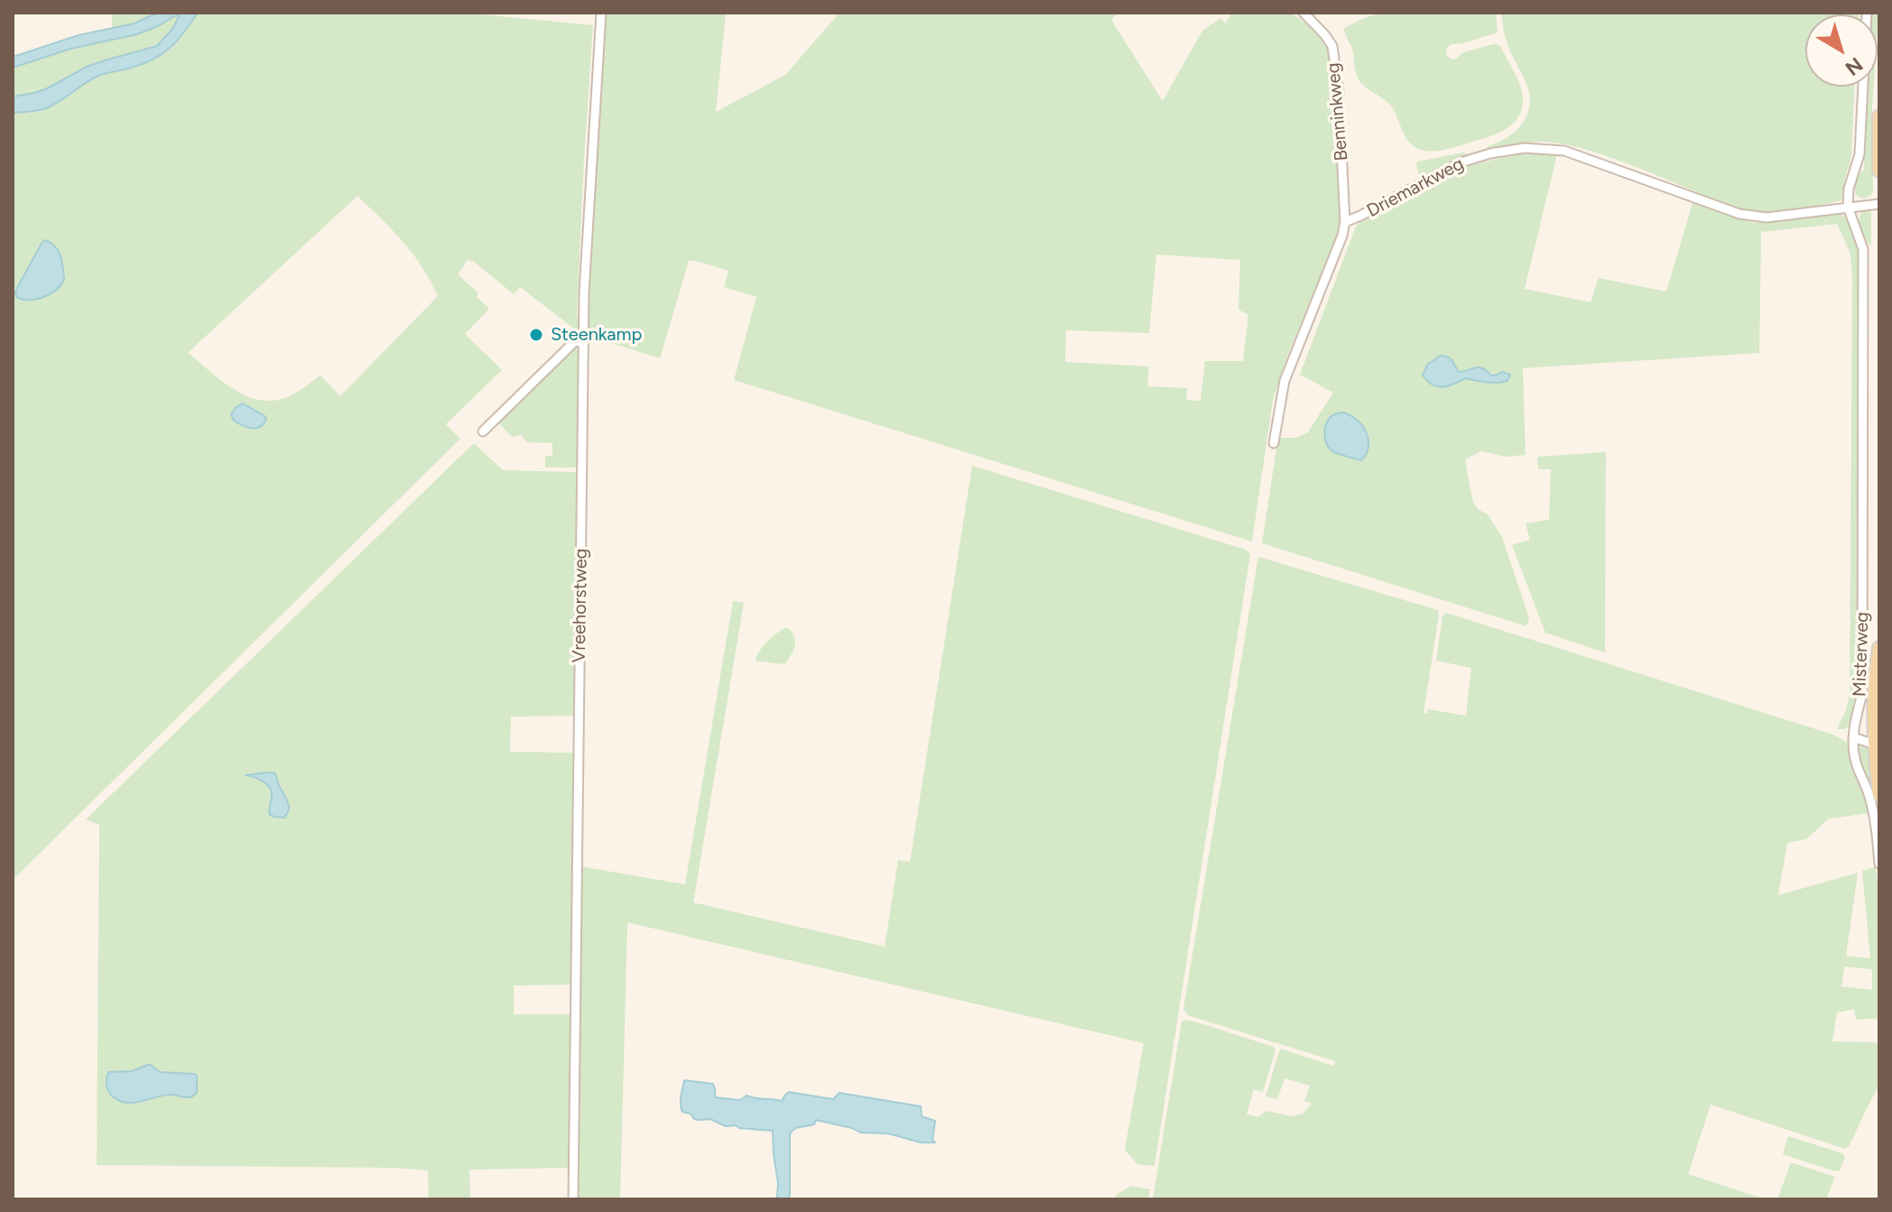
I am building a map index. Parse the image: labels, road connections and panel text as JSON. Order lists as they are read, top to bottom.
{
  "streets": {
    "main road": ["Misterweg"],
    "street": ["Benninkweg", "Driemarkweg", "Vreehorstweg"]
  },
  "crossings": [
    ["Benninkweg", "Driemarkweg"],
    ["Driemarkweg", "Misterweg"]
  ],
  "places": ["Steenkamp"],
  "north": "bottom right"
}
